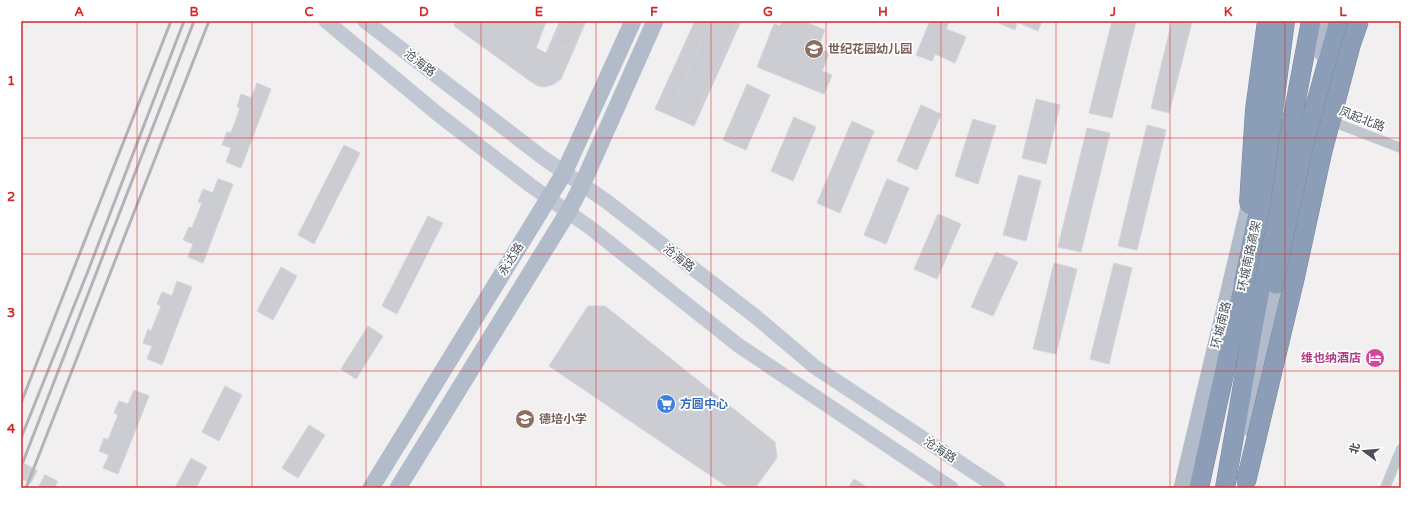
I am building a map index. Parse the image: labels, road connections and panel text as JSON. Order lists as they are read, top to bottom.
{
  "streets": {
    "highway": ["环城南路高架"],
    "main road": ["沧海路", "永达路", "环城南路"],
    "street": ["凤起北路"]
  },
  "crossings": [
    ["沧海路", "永达路"],
    ["环城南路高架", "环城南路"]
  ],
  "places": {
    "school or university": ["世纪花园幼儿园", "德培小学"],
    "hotel": ["维也纳酒店"],
    "supermarket": ["方圆中心"]
  },
  "north": "left",
  "grid": {
    "columns": [
      "A",
      "B",
      "C",
      "D",
      "E",
      "F",
      "G",
      "H",
      "I",
      "J",
      "K",
      "L"
    ],
    "rows": [
      "1",
      "2",
      "3",
      "4"
    ]
  }
}
